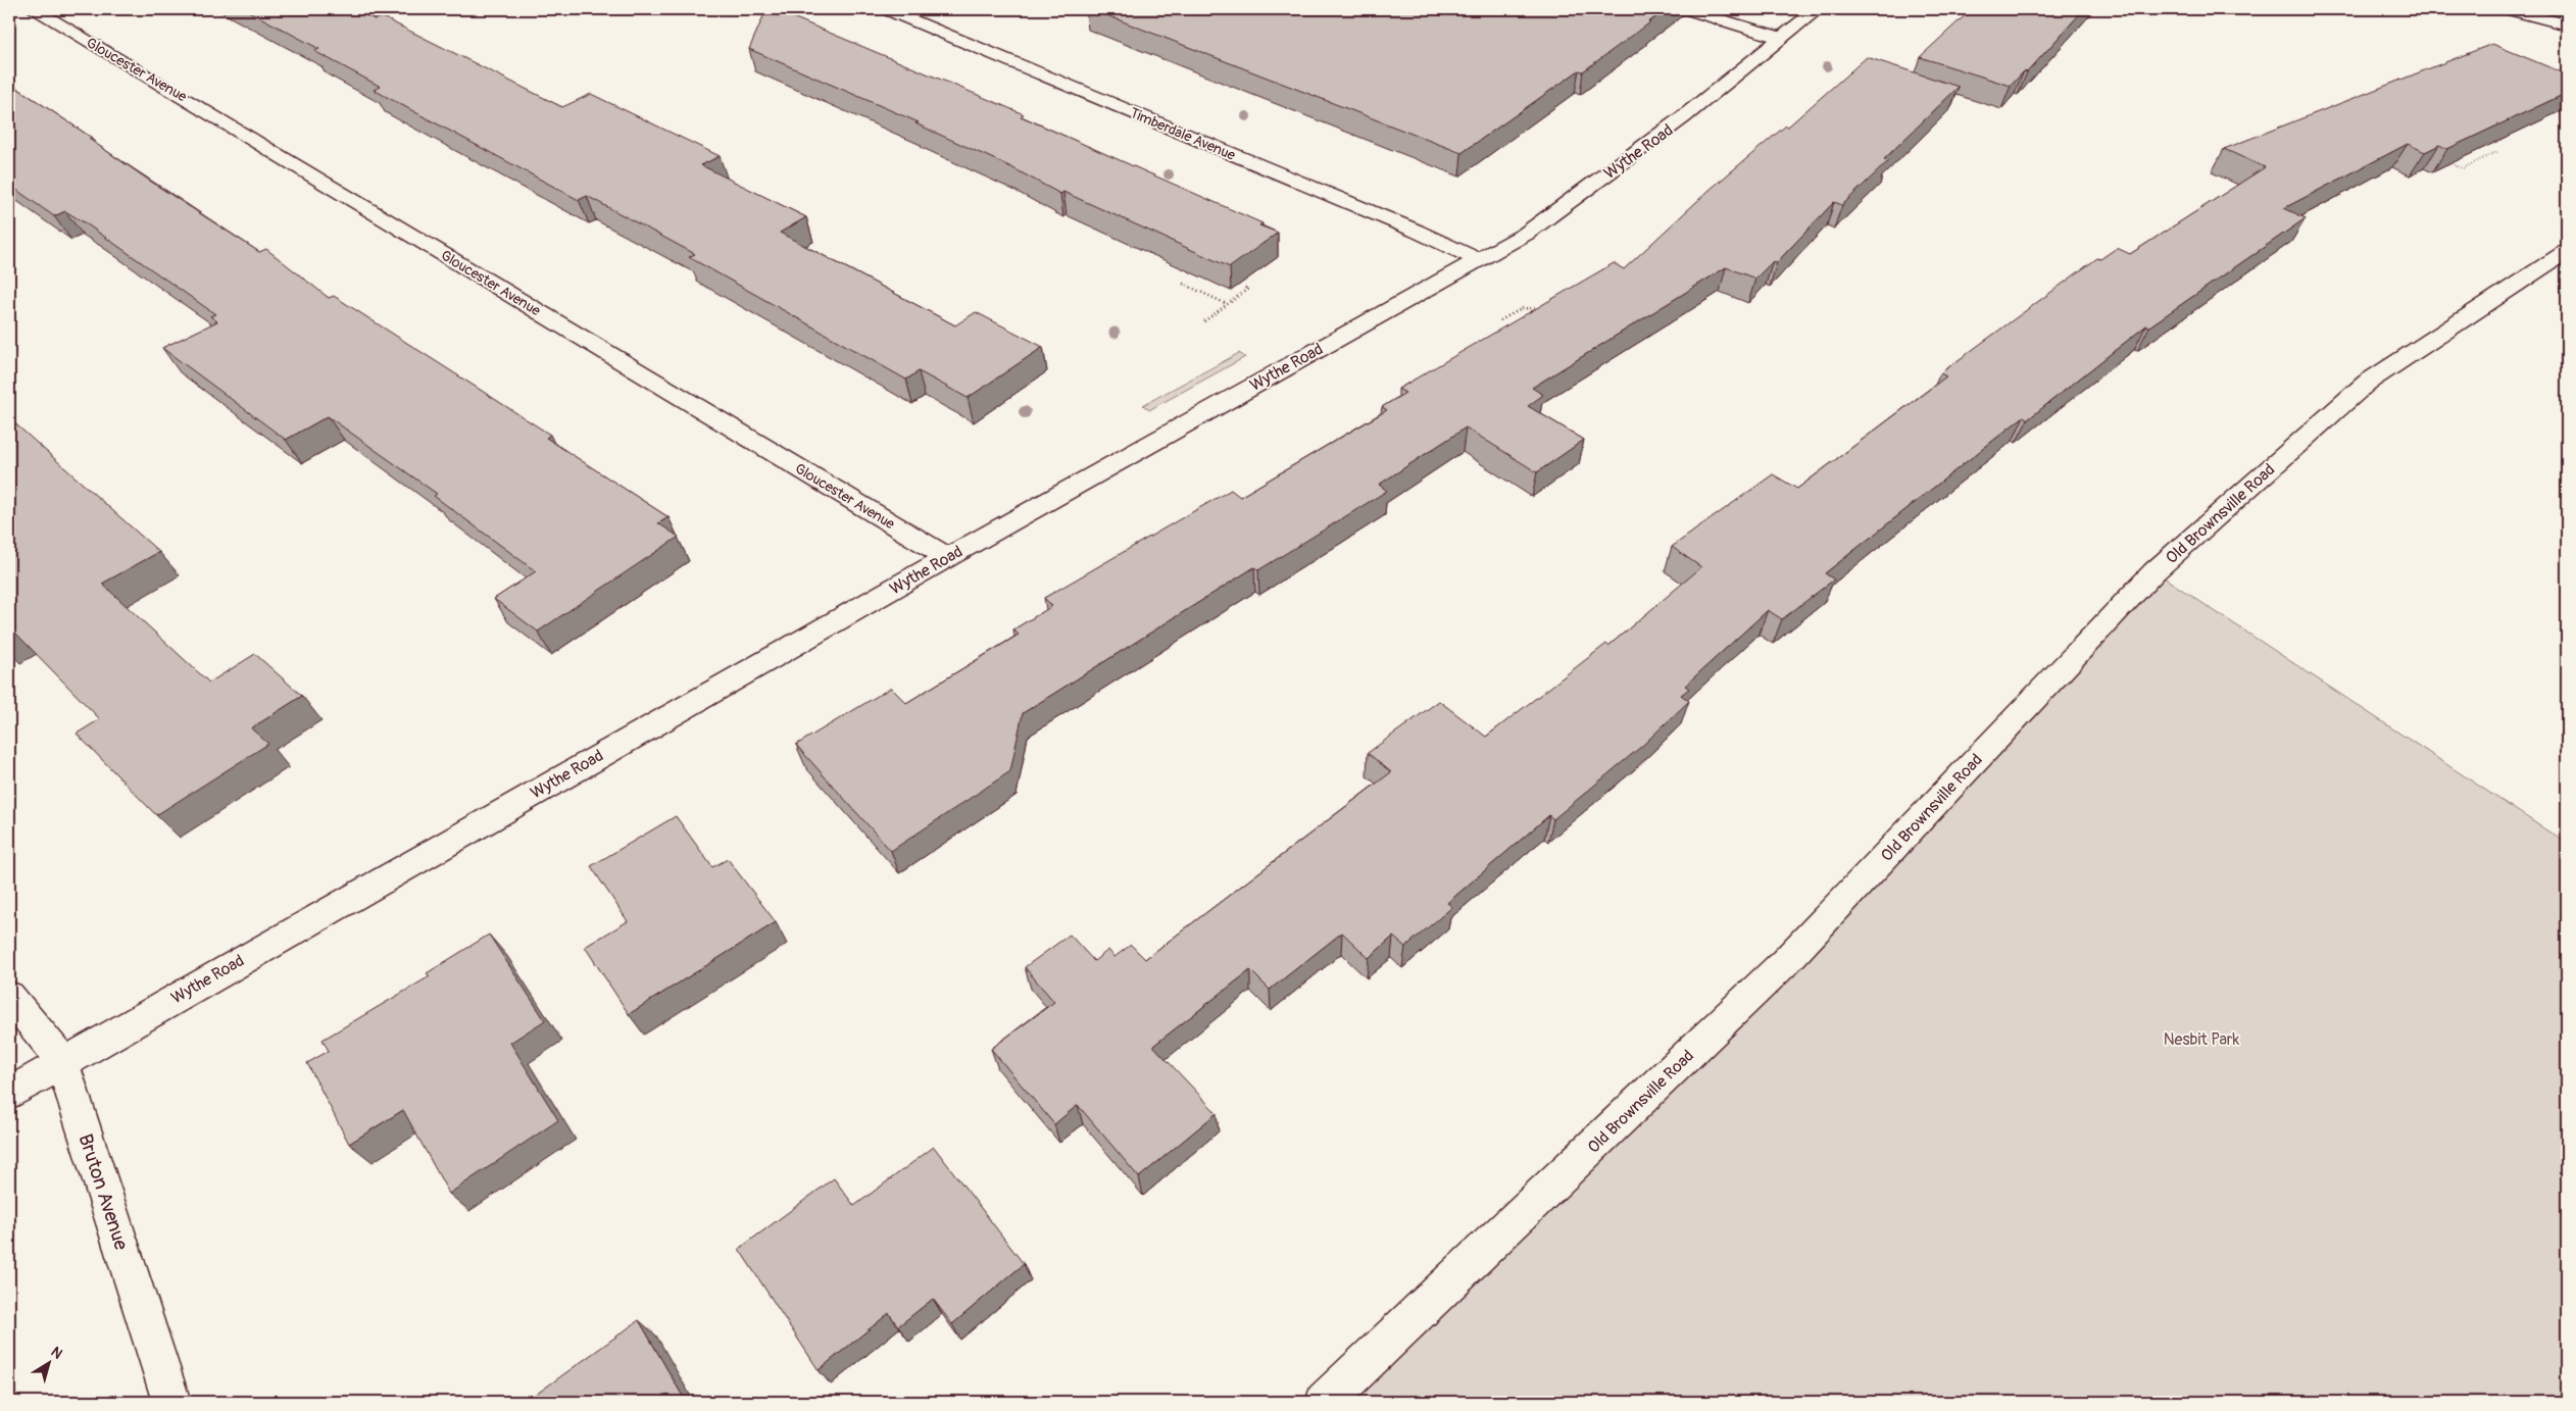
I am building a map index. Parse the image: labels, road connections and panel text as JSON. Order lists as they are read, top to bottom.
{
  "streets": {
    "street": [
      "Gloucester Avenue",
      "Timberdale Avenue",
      "Wythe Road",
      "Old Brownsville Road",
      "Bruton Avenue"
    ]
  },
  "crossings": [
    ["Gloucester Avenue", "Wythe Road"],
    ["Timberdale Avenue", "Wythe Road"],
    ["Wythe Road", "Bruton Avenue"]
  ],
  "parks": ["Nesbit Park"],
  "north": "top right"
}
